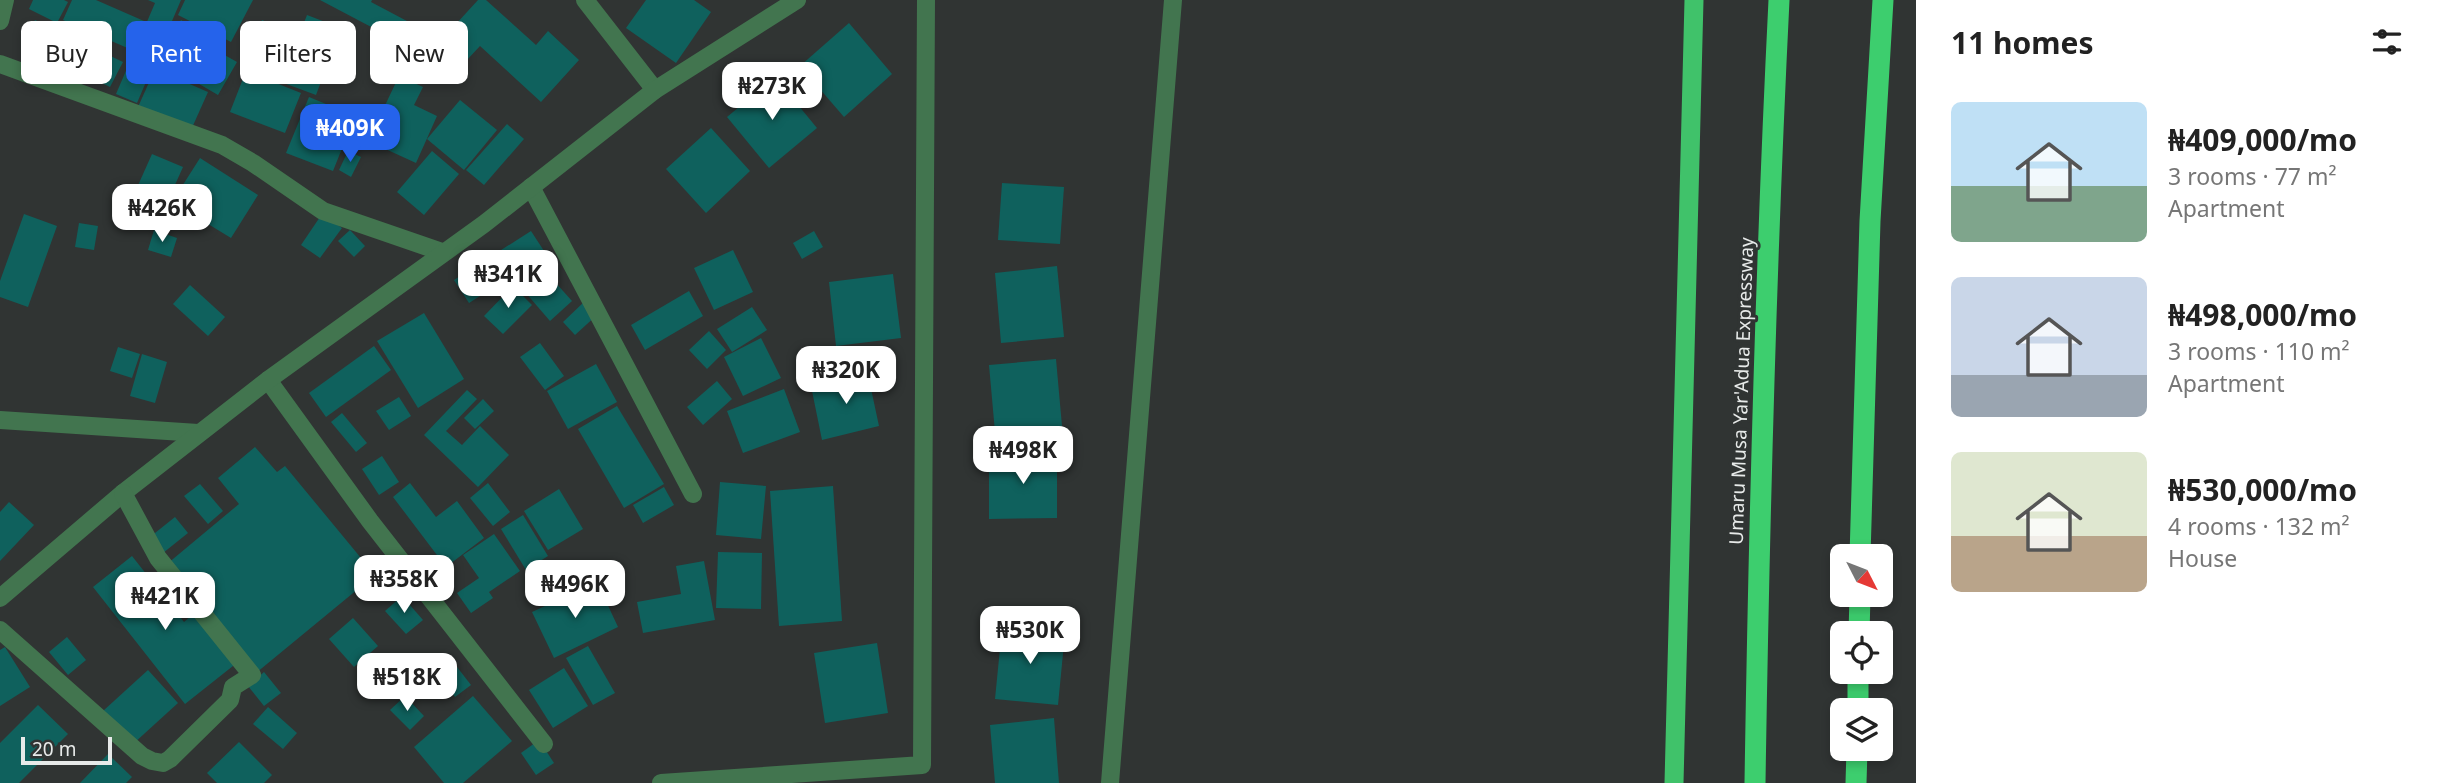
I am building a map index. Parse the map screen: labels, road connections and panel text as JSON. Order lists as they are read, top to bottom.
{
  "streets": {
    "highway": ["Umaru Musa Yar'Adua Expressway"]
  },
  "scale_bar": "20 m",
  "north": "bottom right",
  "page": {
    "heading": "11 homes",
    "chip": [
      "Buy",
      "Rent",
      "Filters",
      "New"
    ],
    "price": [
      "₦273K",
      "₦409K",
      "₦426K",
      "₦341K",
      "₦320K",
      "₦498K",
      "₦358K",
      "₦496K",
      "₦421K",
      "₦530K",
      "₦518K"
    ],
    "list": [
      {
        "name": "₦409,000/mo",
        "note": "3 rooms · 77 m² · Apartment"
      },
      {
        "name": "₦498,000/mo",
        "note": "3 rooms · 110 m² · Apartment"
      },
      {
        "name": "₦530,000/mo",
        "note": "4 rooms · 132 m² · House"
      }
    ],
    "scale": "20 m"
  }
}
